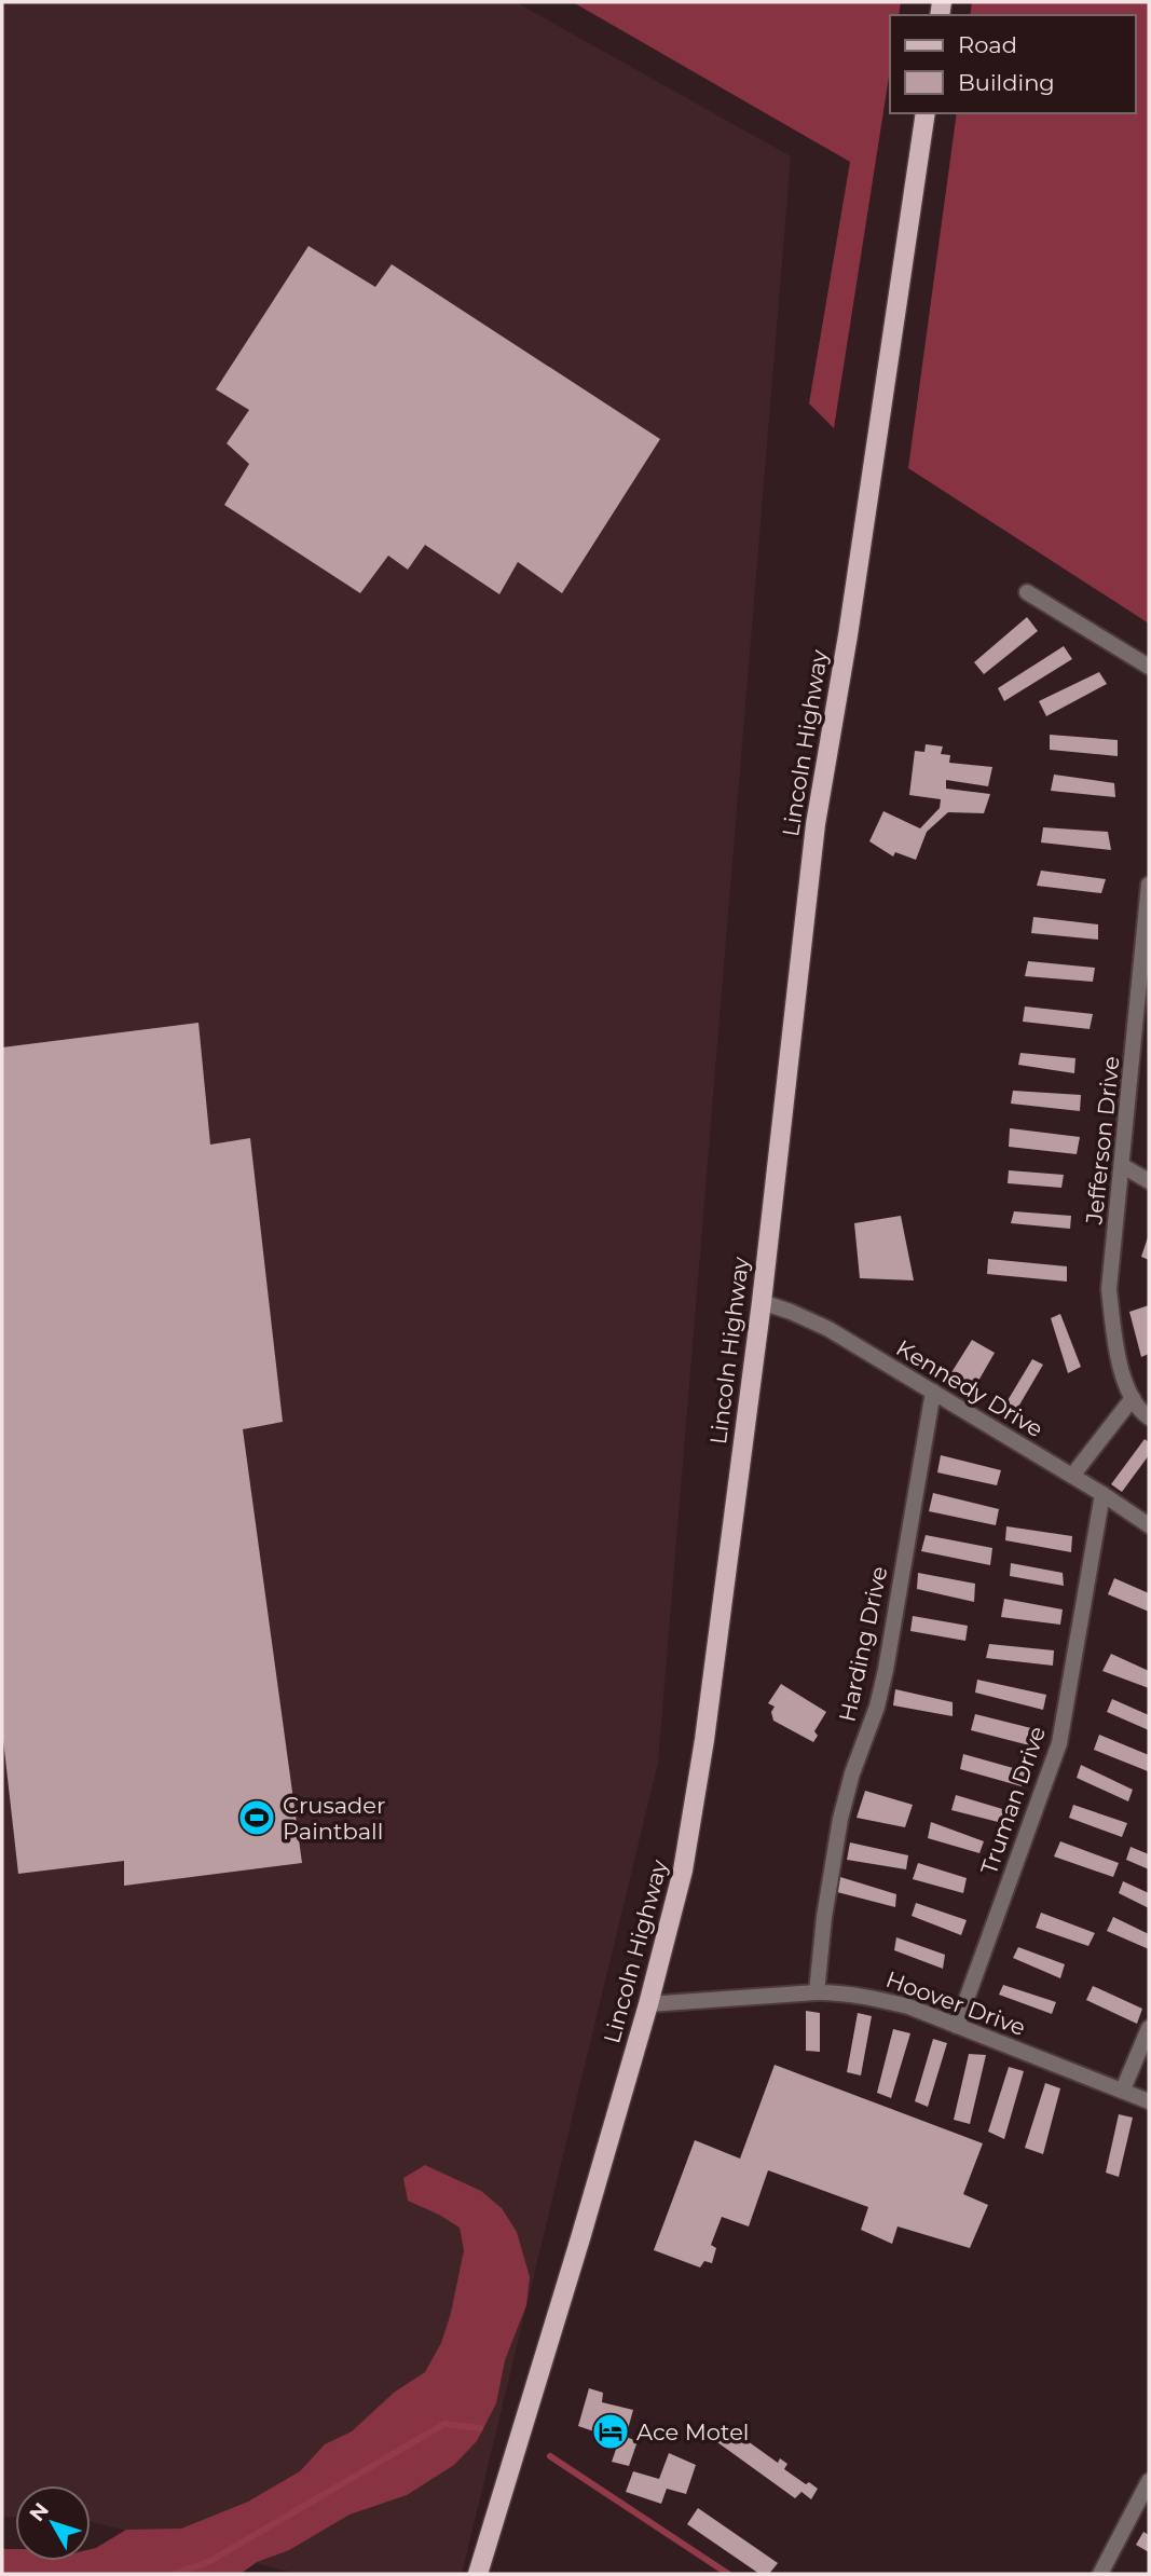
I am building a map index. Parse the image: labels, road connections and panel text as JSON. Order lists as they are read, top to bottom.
{
  "streets": {
    "main road": ["Lincoln Highway"],
    "street": [
      "Jefferson Drive",
      "Kennedy Drive",
      "Harding Drive",
      "Truman Drive",
      "Hoover Drive"
    ]
  },
  "crossings": [
    ["Lincoln Highway", "Kennedy Drive"],
    ["Lincoln Highway", "Hoover Drive"],
    ["Kennedy Drive", "Harding Drive"],
    ["Kennedy Drive", "Truman Drive"],
    ["Harding Drive", "Hoover Drive"],
    ["Truman Drive", "Hoover Drive"]
  ],
  "places": {
    "sports": ["Crusader Paintball"],
    "hotel": ["Ace Motel"]
  },
  "legend": ["Road", "Building"],
  "north": "top left"
}
